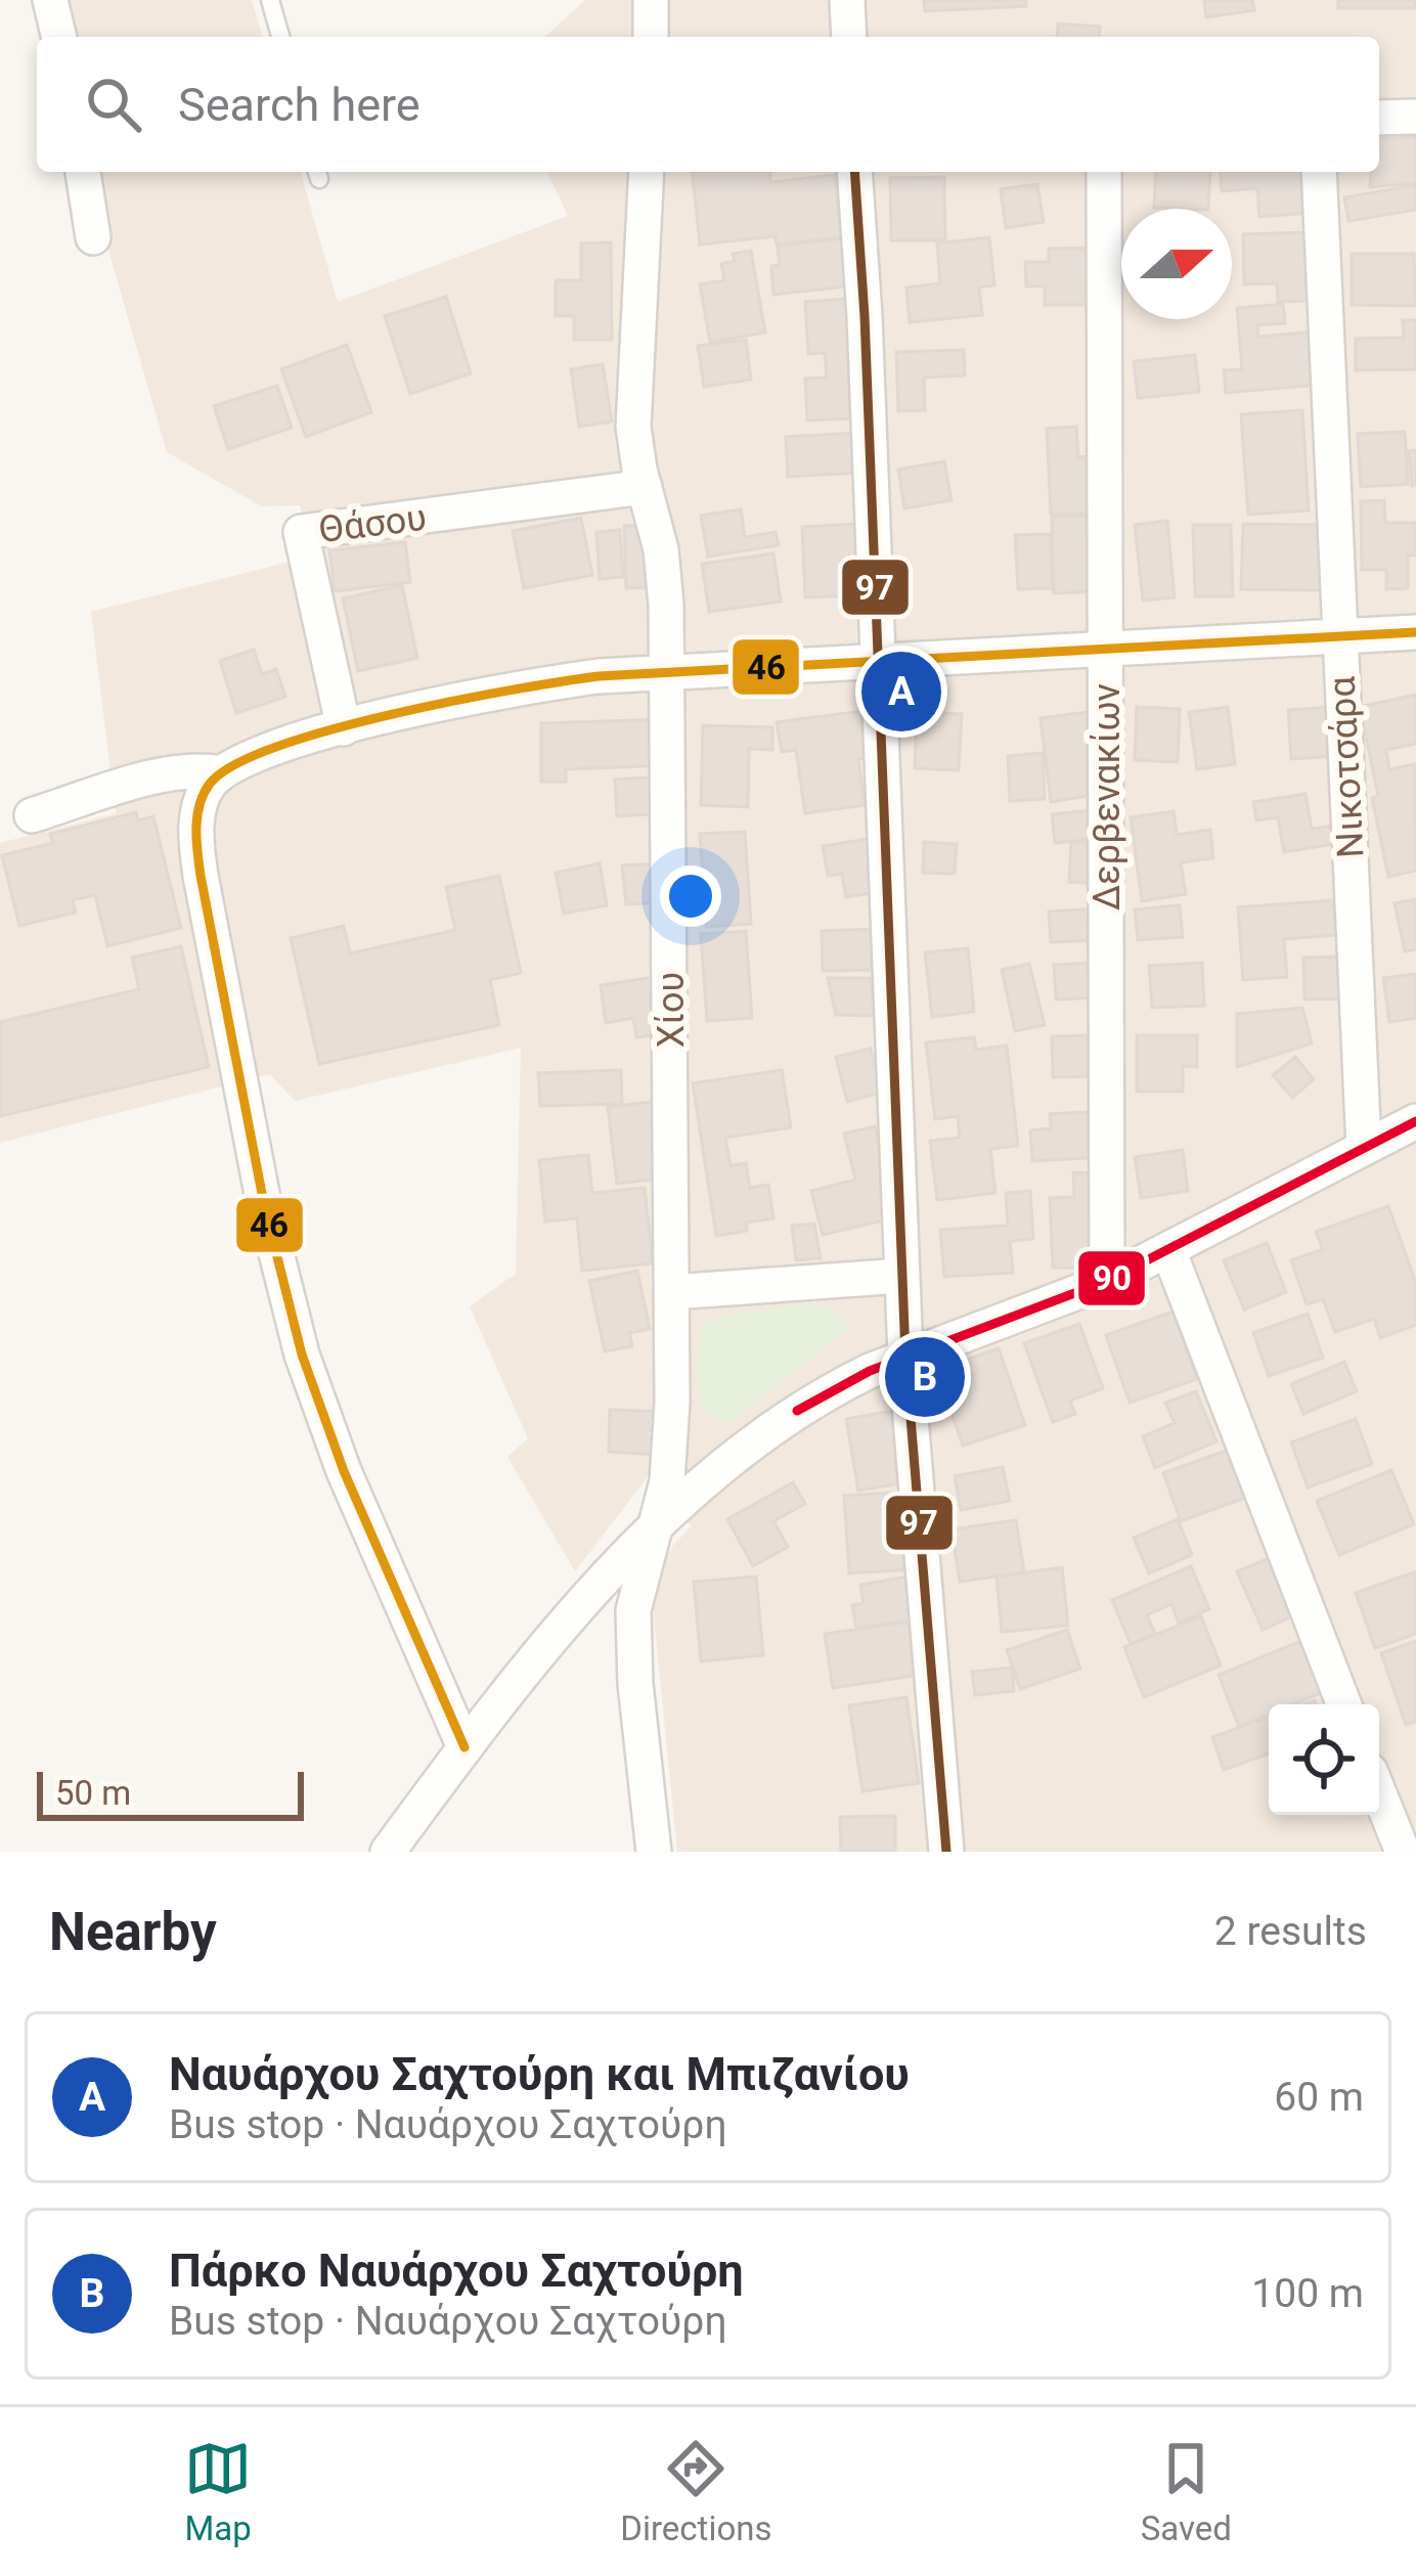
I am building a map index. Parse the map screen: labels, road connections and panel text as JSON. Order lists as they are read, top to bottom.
{
  "streets": {
    "street": [
      "Θάσου",
      "Νικοτσάρα",
      "Δερβενακίων",
      "Χίου"
    ]
  },
  "crossings": [
    ["Θάσου", "Χίου"]
  ],
  "lines": ["transit line 97", "transit line 46", "transit line 90"],
  "scale_bar": "50 m",
  "north": "right",
  "page": {
    "search": "Search here",
    "pins": ["A", "B"],
    "scale": "50 m",
    "heading": ["Nearby", "2 results"],
    "list": [
      {
        "mark": "A",
        "name": "Ναυάρχου Σαχτούρη και Μπιζανίου",
        "note": "Bus stop · Ναυάρχου Σαχτούρη",
        "value": "60 m"
      },
      {
        "mark": "B",
        "name": "Πάρκο Ναυάρχου Σαχτούρη",
        "note": "Bus stop · Ναυάρχου Σαχτούρη",
        "value": "100 m"
      }
    ],
    "nav": ["Map", "Directions", "Saved"]
  }
}
